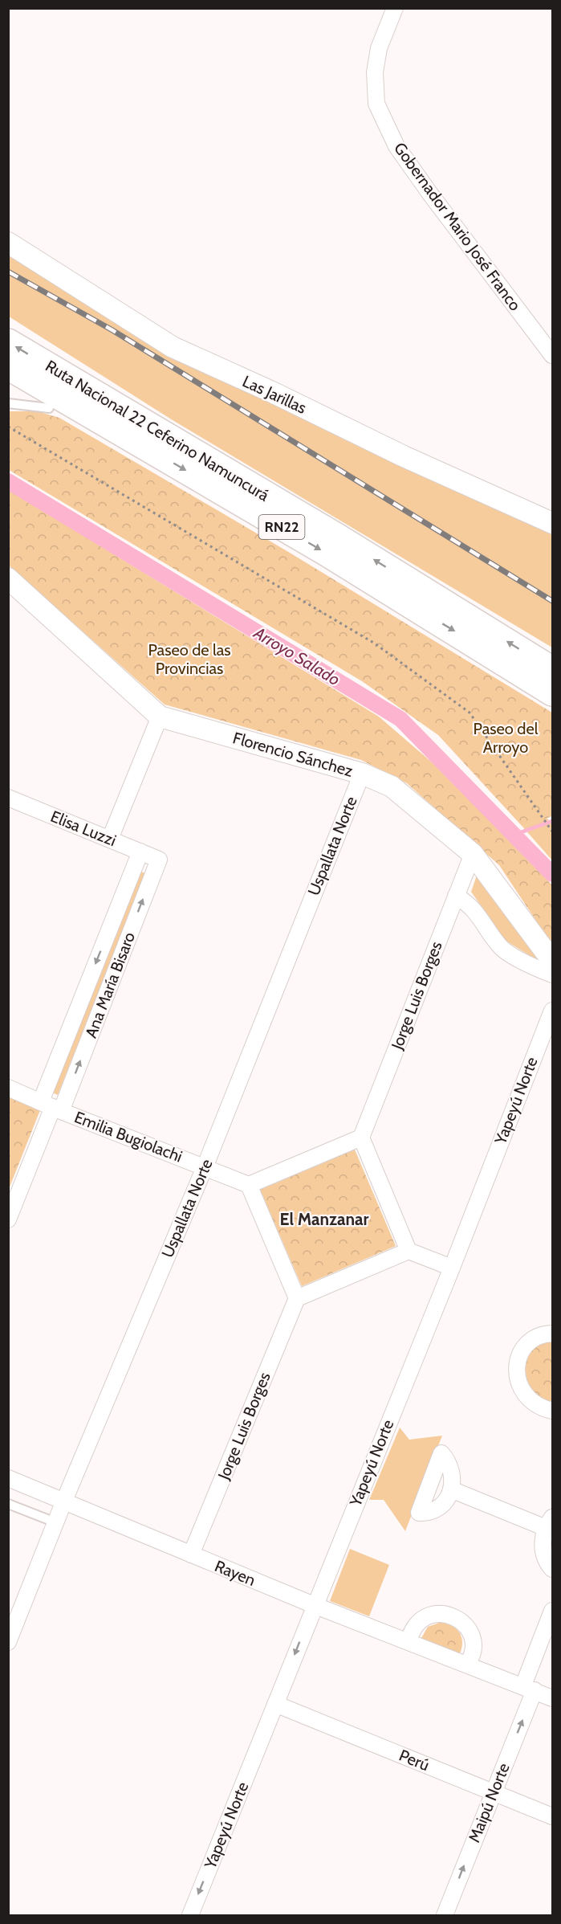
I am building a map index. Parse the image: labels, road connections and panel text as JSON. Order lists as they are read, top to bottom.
{
  "streets": {
    "highway": ["Ruta Nacional 22 Ceferino Namuncurá", "RN22"],
    "street": [
      "Gobernador Mario José Franco",
      "Las Jarillas",
      "Florencio Sánchez",
      "Elisa Luzzi",
      "Uspallata Norte",
      "Ana María Bisaro",
      "Jorge Luis Borges",
      "Yapeyú Norte",
      "Emilia Bugiolachi",
      "Rayen",
      "Perú",
      "Maipú Norte"
    ]
  },
  "crossings": [
    ["Florencio Sánchez", "Uspallata Norte"],
    ["Florencio Sánchez", "Jorge Luis Borges"],
    ["Elisa Luzzi", "Ana María Bisaro"],
    ["Uspallata Norte", "Emilia Bugiolachi"],
    ["Uspallata Norte", "Rayen"],
    ["Ana María Bisaro", "Emilia Bugiolachi"],
    ["Jorge Luis Borges", "Rayen"],
    ["Yapeyú Norte", "Rayen"],
    ["Yapeyú Norte", "Perú"],
    ["Rayen", "Maipú Norte"],
    ["Perú", "Maipú Norte"]
  ],
  "one_way": ["Maipú Norte"],
  "districts": ["El Manzanar"],
  "water": ["Arroyo Salado"],
  "parks": ["Paseo de las Provincias", "Paseo del Arroyo"]
}
